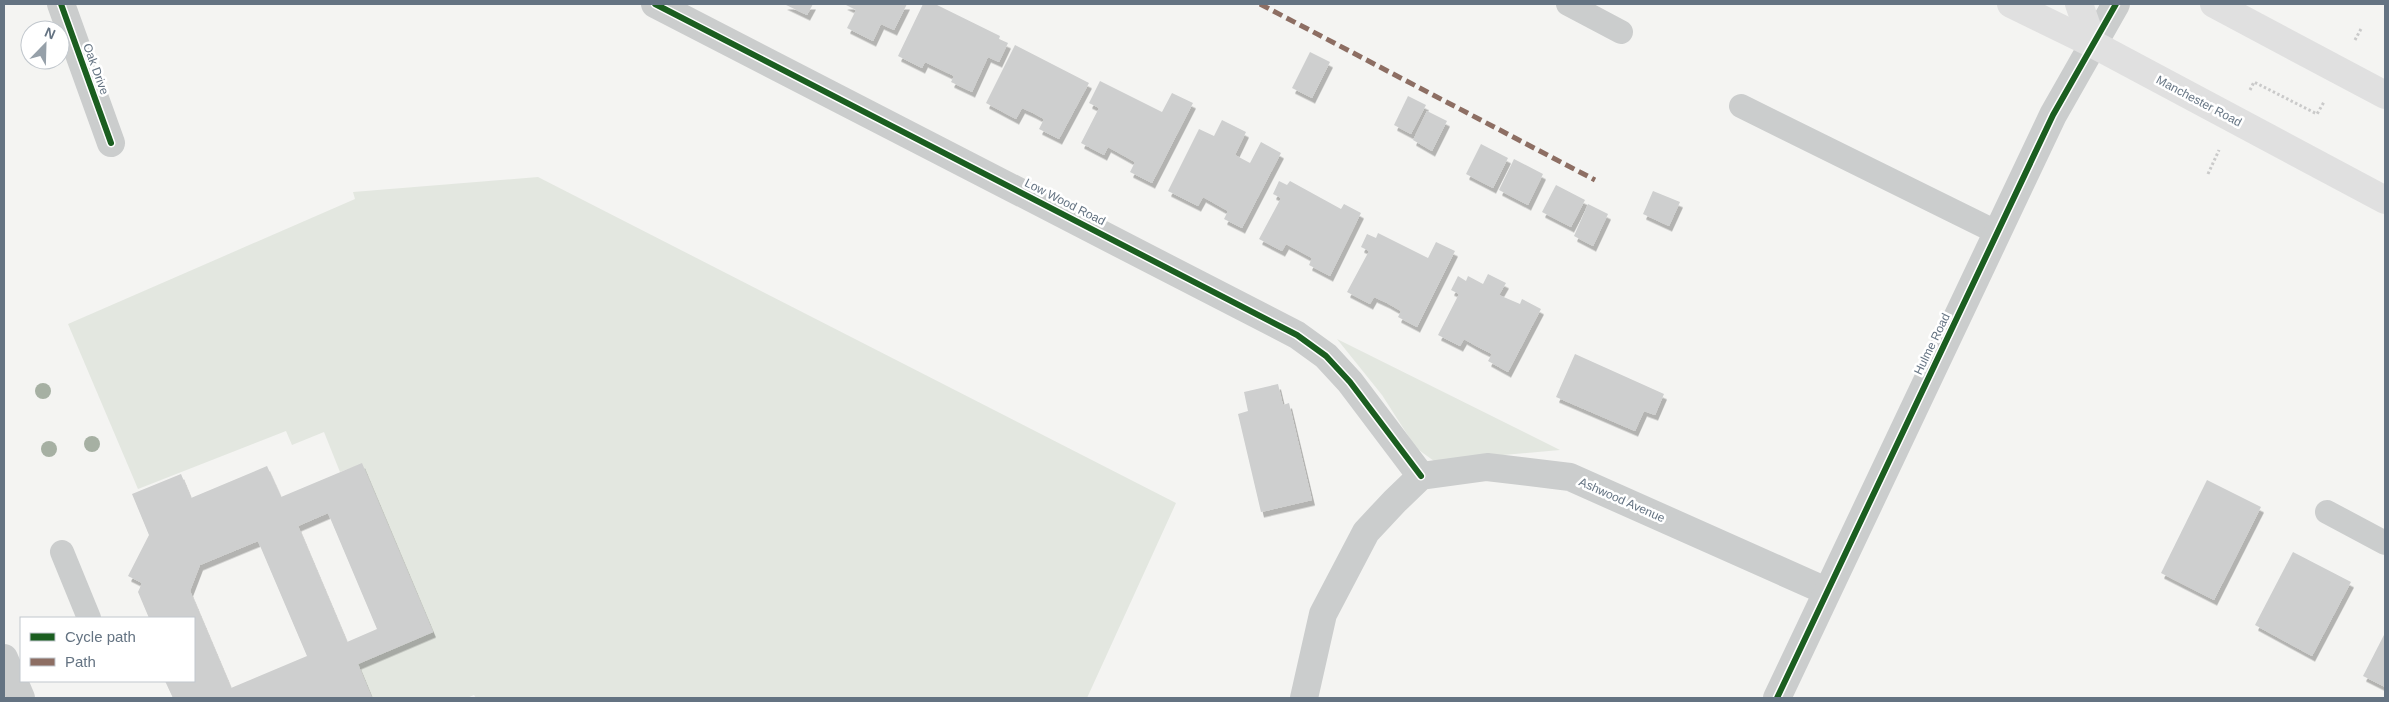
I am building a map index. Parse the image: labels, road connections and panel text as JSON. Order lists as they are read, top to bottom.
{
  "streets": {
    "highway": ["Manchester Road"],
    "street": [
      "Oak Drive",
      "Low Wood Road",
      "Hulme Road",
      "Ashwood Avenue"
    ]
  },
  "crossings": [
    ["Manchester Road", "Hulme Road"],
    ["Low Wood Road", "Ashwood Avenue"],
    ["Hulme Road", "Ashwood Avenue"]
  ],
  "legend": ["Cycle path", "Path"],
  "north": "top right"
}
